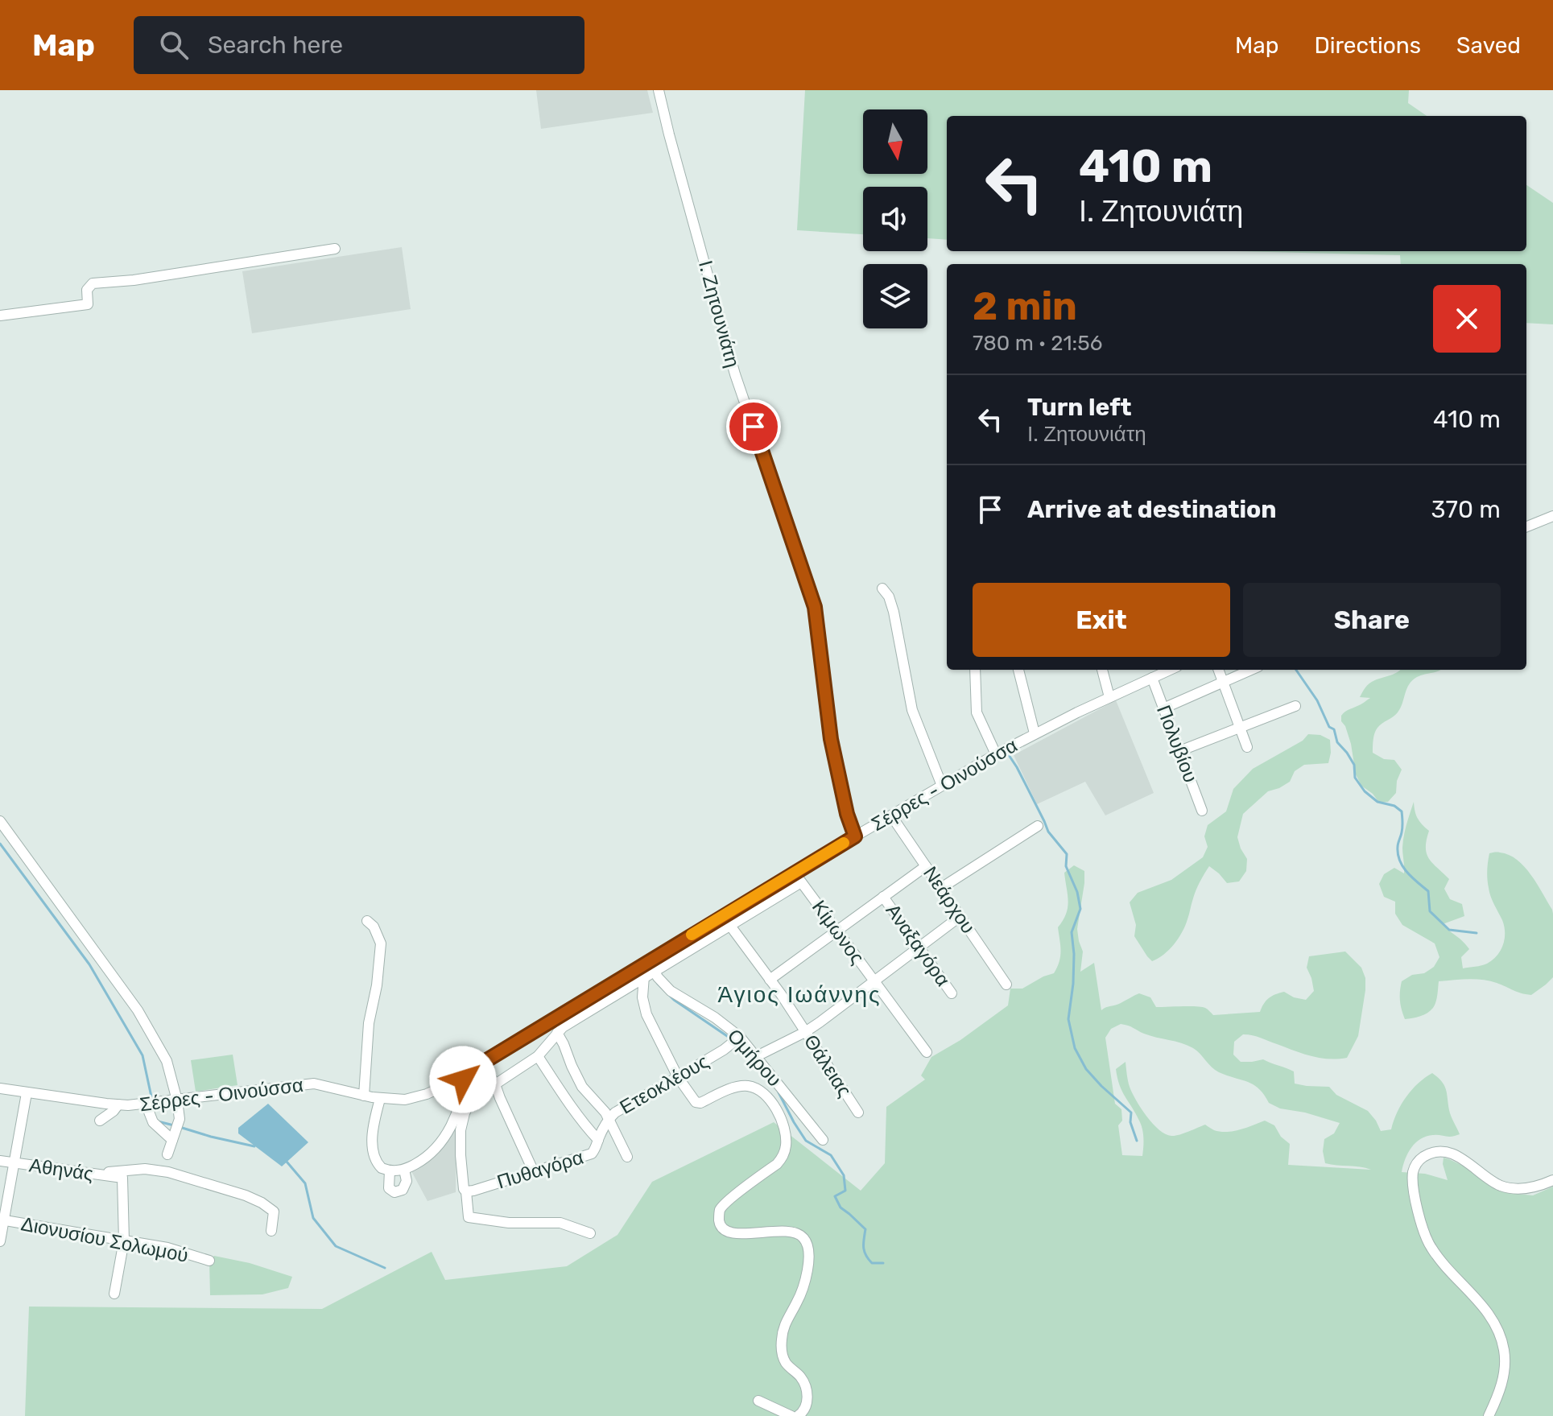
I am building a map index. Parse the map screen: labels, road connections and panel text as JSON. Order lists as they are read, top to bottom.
{
  "streets": {
    "street": [
      "Ι. Ζητουνιάτη",
      "Πολυβίου",
      "Σέρρες - Οινούσσα",
      "Νεάρχου",
      "Κίμωνος",
      "Αναξαγόρα",
      "Ομήρου",
      "Θάλειας",
      "Ετεοκλέους",
      "Αθηνάς",
      "Πυθαγόρα",
      "Διονυσίου Σολωμού"
    ]
  },
  "crossings": [
    ["Ι. Ζητουνιάτη", "Σέρρες - Οινούσσα"],
    ["Πολυβίου", "Σέρρες - Οινούσσα"],
    ["Σέρρες - Οινούσσα", "Νεάρχου"],
    ["Σέρρες - Οινούσσα", "Κίμωνος"],
    ["Σέρρες - Οινούσσα", "Ομήρου"],
    ["Ομήρου", "Ετεοκλέους"],
    ["Ετεοκλέους", "Πυθαγόρα"],
    ["Αθηνάς", "Διονυσίου Σολωμού"]
  ],
  "districts": ["Άγιος Ιωάννης"],
  "north": "bottom",
  "page": {
    "header": "Map",
    "search": "Search here",
    "nav": ["Map", "Directions", "Saved"],
    "turn": ["410 m", "Ι. Ζητουνιάτη"],
    "heading": ["2 min", "780 m · 21:56"],
    "list": [
      {
        "name": "Turn left",
        "note": "Ι. Ζητουνιάτη",
        "value": "410 m"
      },
      {
        "name": "Arrive at destination",
        "value": "370 m"
      }
    ],
    "buttons": ["Exit", "Share"]
  }
}
